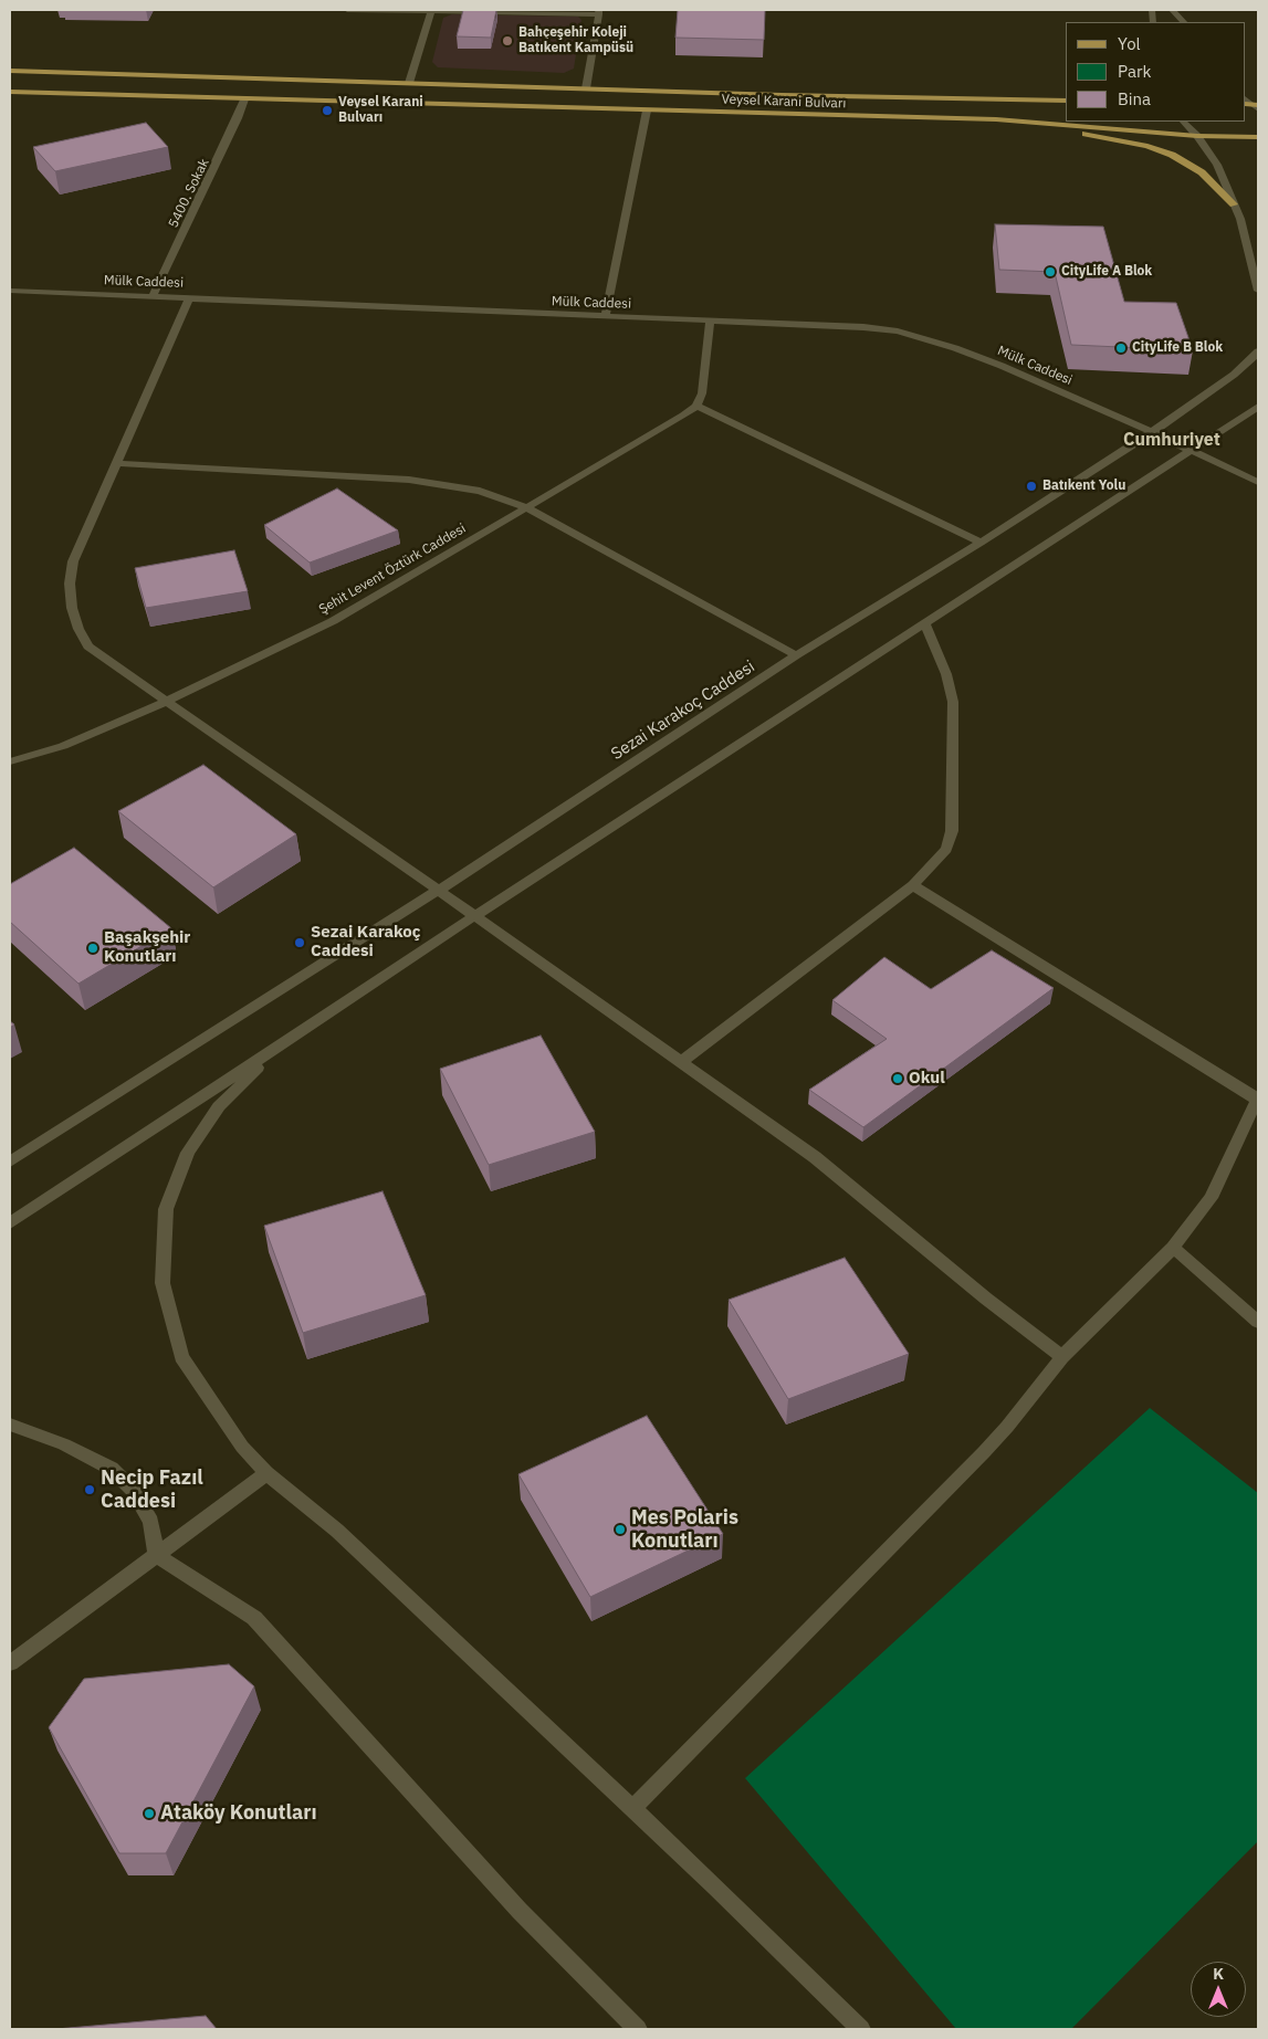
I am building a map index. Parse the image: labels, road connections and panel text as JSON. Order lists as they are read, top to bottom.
{
  "streets": {
    "main road": ["Veysel Karani Bulvarı"],
    "street": [
      "5400. Sokak",
      "Mülk Caddesi",
      "Şehit Levent Öztürk Caddesi",
      "Sezai Karakoç Caddesi"
    ]
  },
  "crossings": [
    ["Veysel Karani Bulvarı", "5400. Sokak"],
    ["5400. Sokak", "Mülk Caddesi"],
    ["Mülk Caddesi", "Sezai Karakoç Caddesi"]
  ],
  "districts": ["Cumhuriyet"],
  "places": [
    "Bahçeşehir Koleji Batıkent Kampüsü",
    "Veysel Karani Bulvarı",
    "CityLife A Blok",
    "CityLife B Blok",
    "Batıkent Yolu",
    "Sezai Karakoç Caddesi",
    "Başakşehir Konutları",
    "Okul",
    "Necip Fazıl Caddesi",
    "Mes Polaris Konutları",
    "Ataköy Konutları"
  ],
  "legend": ["Yol", "Park", "Bina"],
  "north": "top"
}
